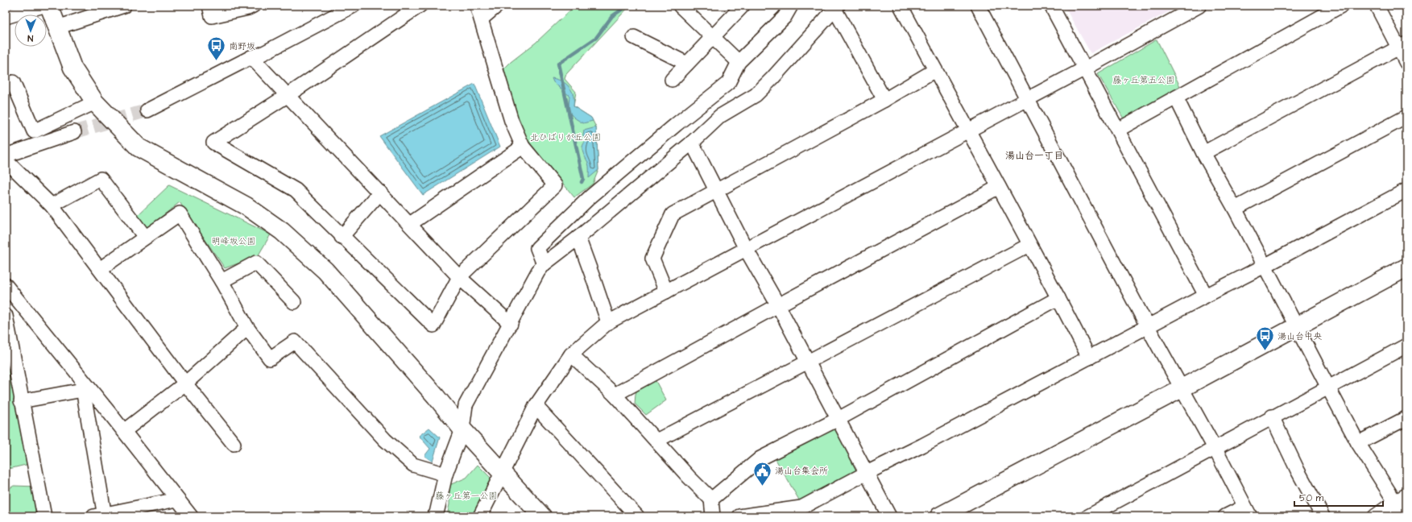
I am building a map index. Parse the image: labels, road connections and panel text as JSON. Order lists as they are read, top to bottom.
{
  "districts": ["湯山台一丁目"],
  "parks": [
    "藤ヶ丘第五公園",
    "北ひばりが丘公園",
    "明峰坂公園",
    "藤ヶ丘第一公園"
  ],
  "places": {
    "bus stop": ["南野坂", "湯山台中央"],
    "public building": ["湯山台集会所"]
  },
  "scale_bar": "50 m",
  "north": "bottom"
}
